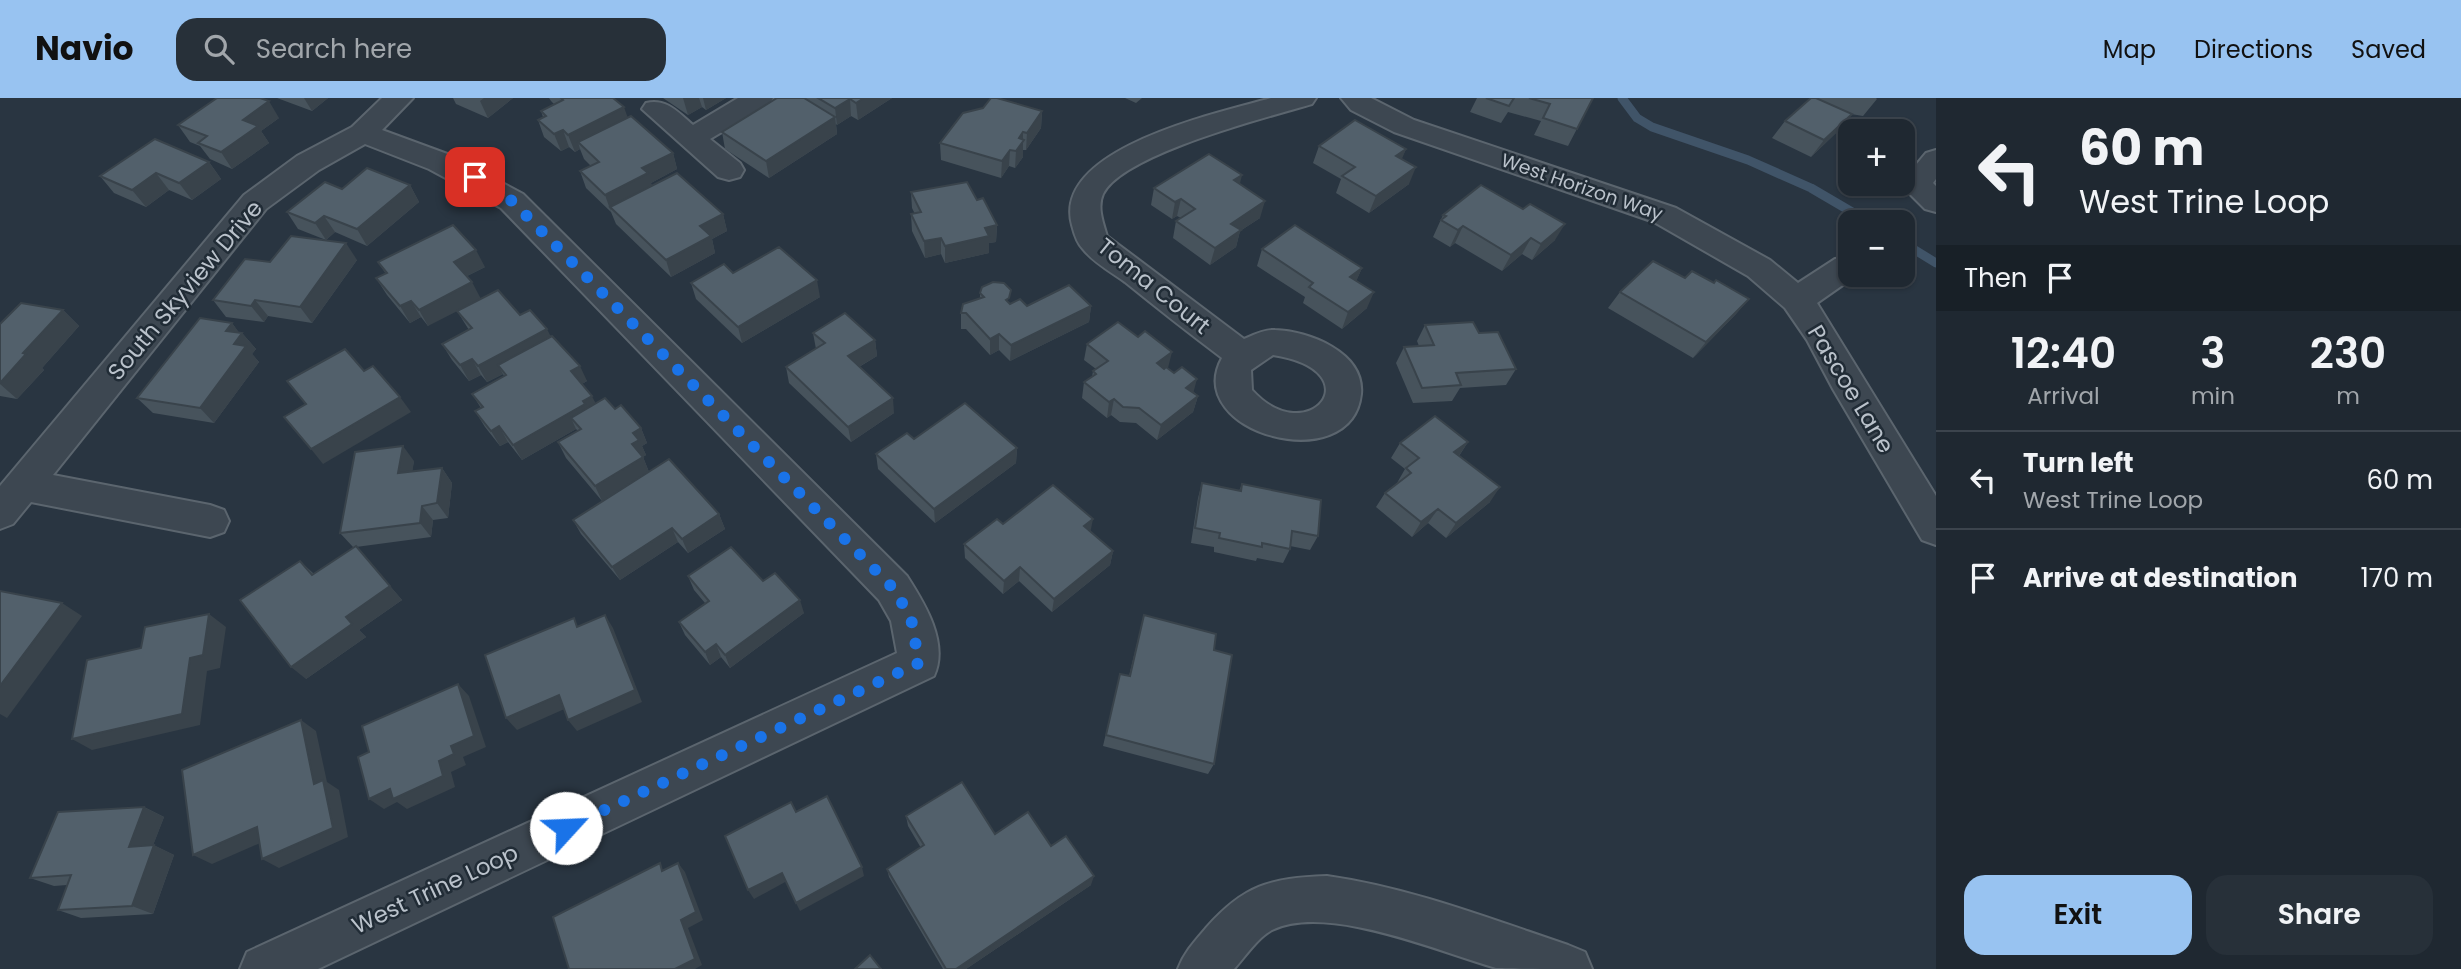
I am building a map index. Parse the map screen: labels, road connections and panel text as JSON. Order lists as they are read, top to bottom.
{
  "streets": {
    "street": [
      "West Horizon Way",
      "Toma Court",
      "South Skyview Drive",
      "Pascoe Lane",
      "West Trine Loop"
    ]
  },
  "crossings": [
    ["West Horizon Way", "Pascoe Lane"],
    ["South Skyview Drive", "West Trine Loop"]
  ],
  "page": {
    "header": "Navio",
    "search": "Search here",
    "nav": ["Map", "Directions", "Saved"],
    "turn": ["60 m", "West Trine Loop"],
    "map_buttons": ["+", "−"],
    "then": "Then",
    "eta": [
      "12:40",
      "Arrival",
      "3",
      "min",
      "230",
      "m"
    ],
    "list": [
      {
        "name": "Turn left",
        "note": "West Trine Loop",
        "value": "60 m"
      },
      {
        "name": "Arrive at destination",
        "value": "170 m"
      }
    ],
    "buttons": ["Exit", "Share"]
  }
}
